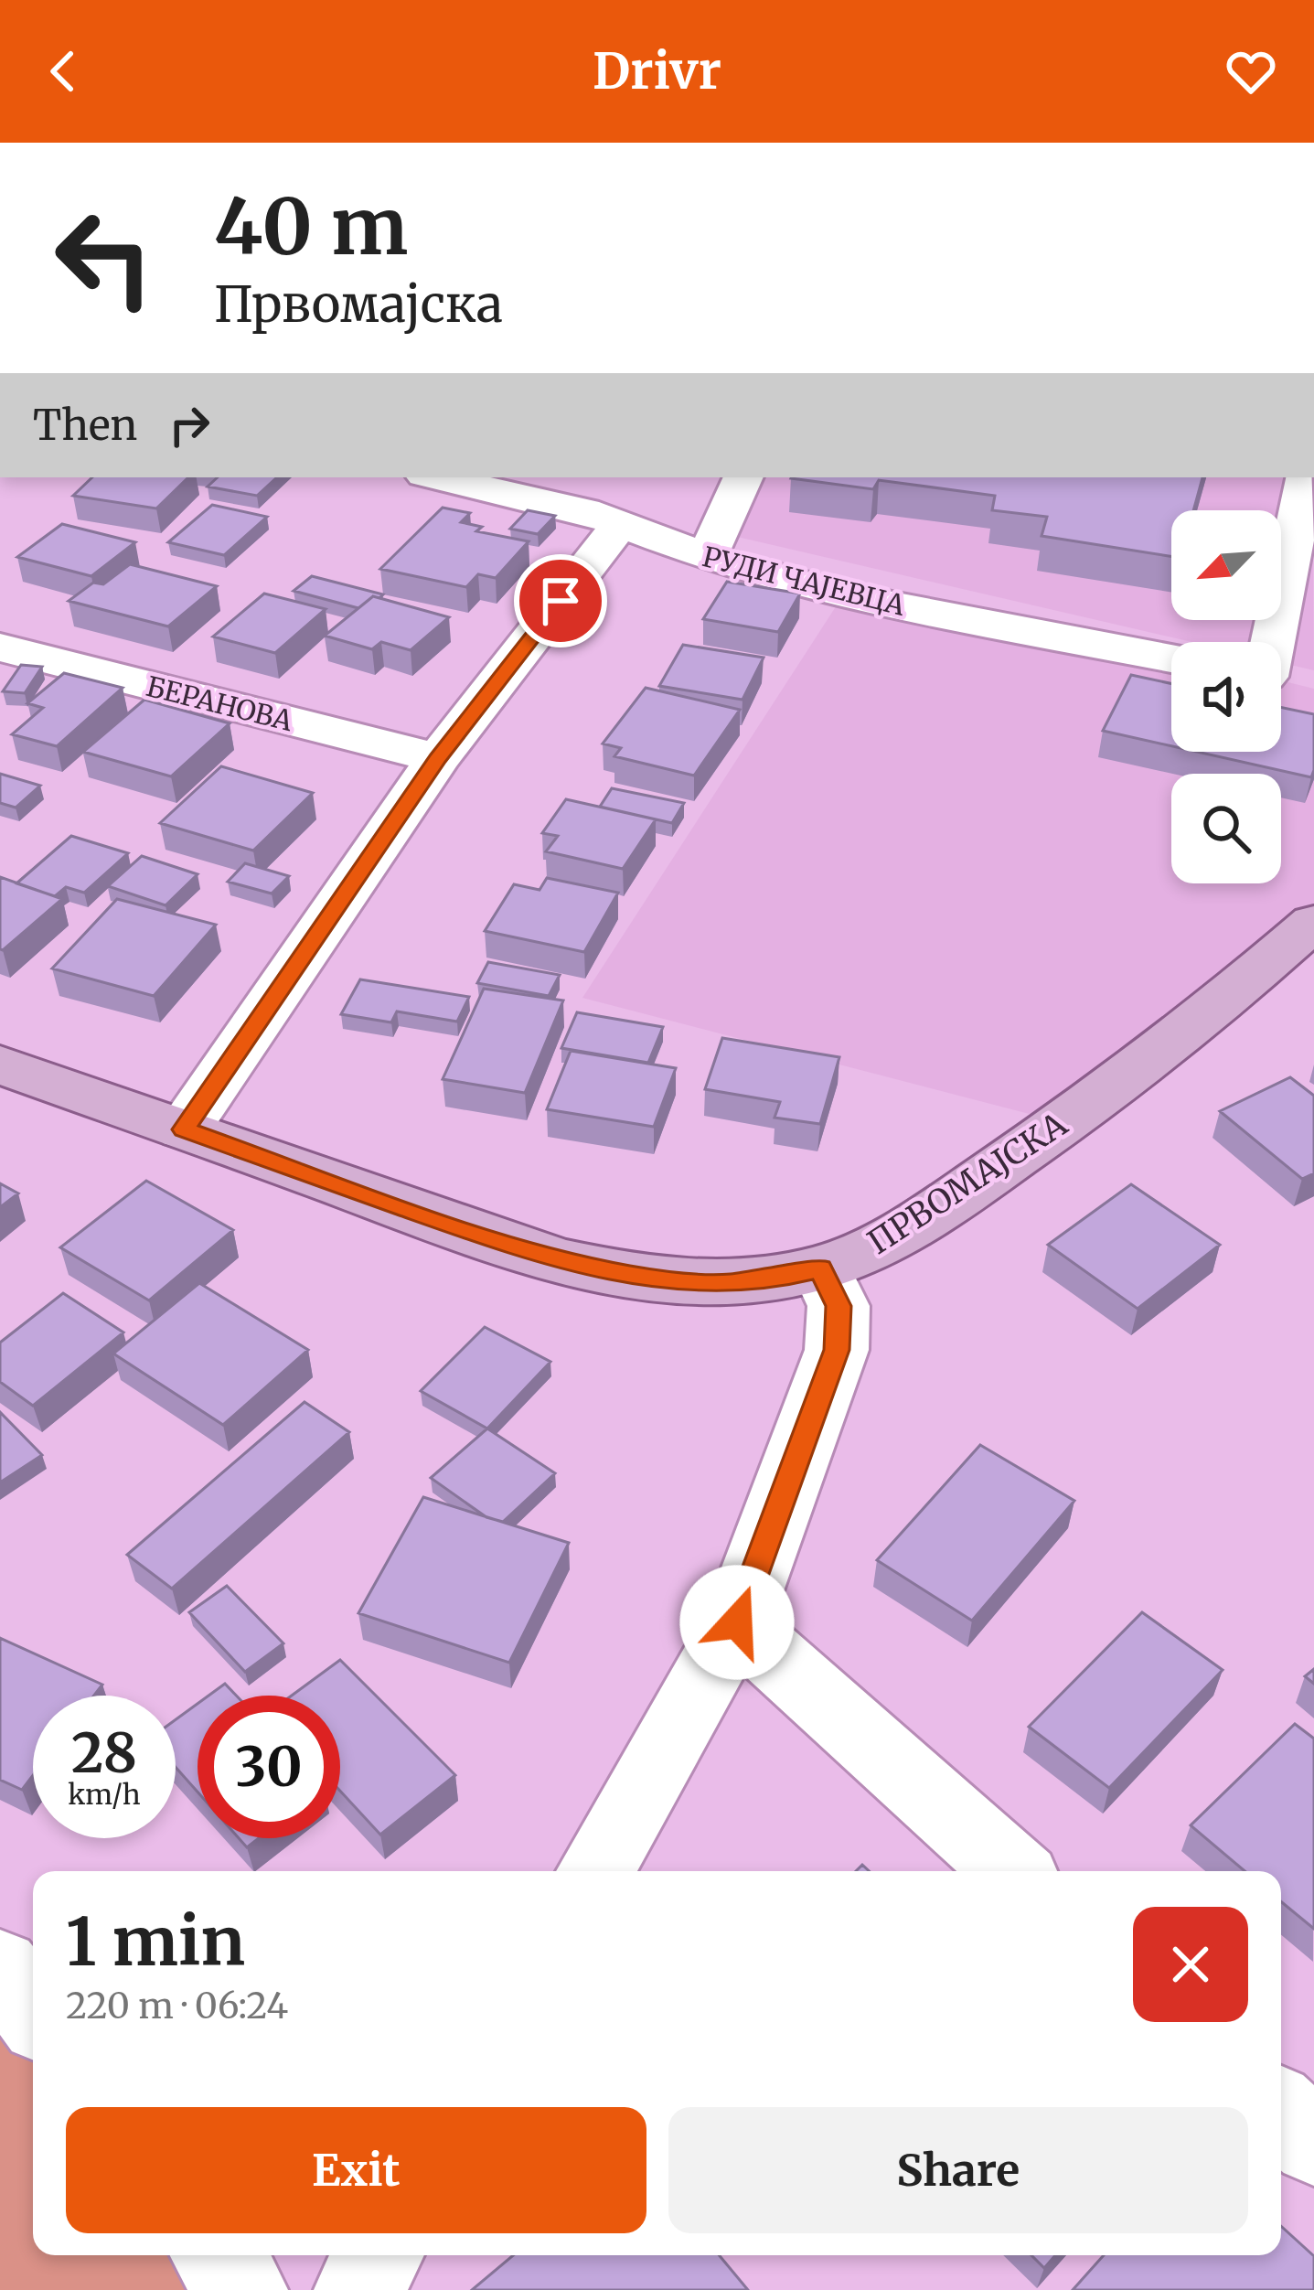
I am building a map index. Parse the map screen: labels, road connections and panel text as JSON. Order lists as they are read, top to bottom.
{
  "streets": {
    "main road": ["ПРВОМАЈСКА"],
    "street": ["РУДИ ЧАЈЕВЦА", "БЕРАНОВА"]
  },
  "north": "bottom left",
  "page": {
    "header": "Drivr",
    "turn": ["40 m", "Првомајска"],
    "then": "Then",
    "speed": "28 km/h",
    "limit": "30",
    "heading": ["1 min", "220 m · 06:24"],
    "buttons": ["Exit", "Share"]
  }
}
